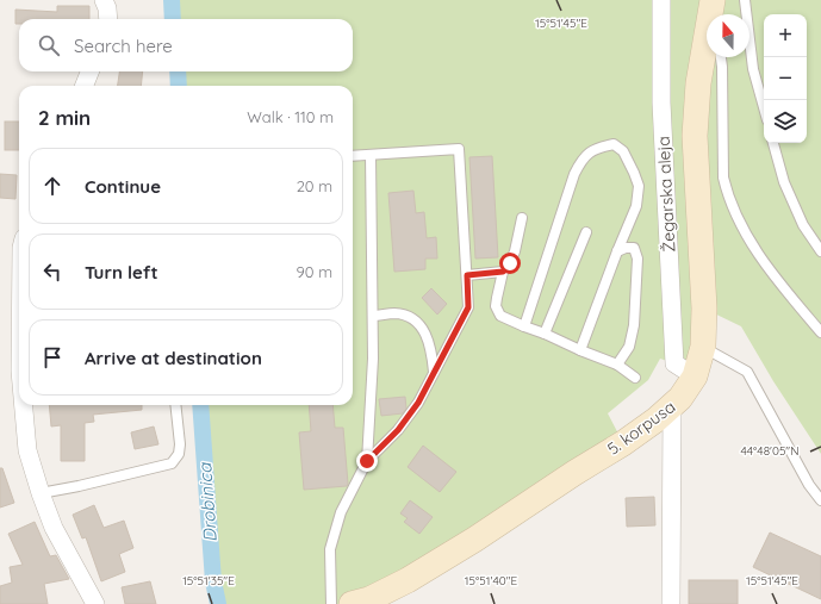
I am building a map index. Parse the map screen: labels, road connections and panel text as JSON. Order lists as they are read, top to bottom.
{
  "streets": {
    "street": ["Žegarska aleja", "5. korpusa"]
  },
  "crossings": [
    ["Žegarska aleja", "5. korpusa"]
  ],
  "water": ["Drobinica"],
  "north": "top",
  "page": {
    "map_buttons": ["+", "−"],
    "search": "Search here",
    "heading": ["2 min", "Walk · 110 m"],
    "list": [
      ["Continue", "20 m"],
      ["Turn left", "90 m"],
      "Arrive at destination"
    ]
  },
  "coordinates": [
    "15°51'45\"E",
    "44°48'05\"N",
    "15°51'35\"E",
    "15°51'40\"E"
  ]
}
